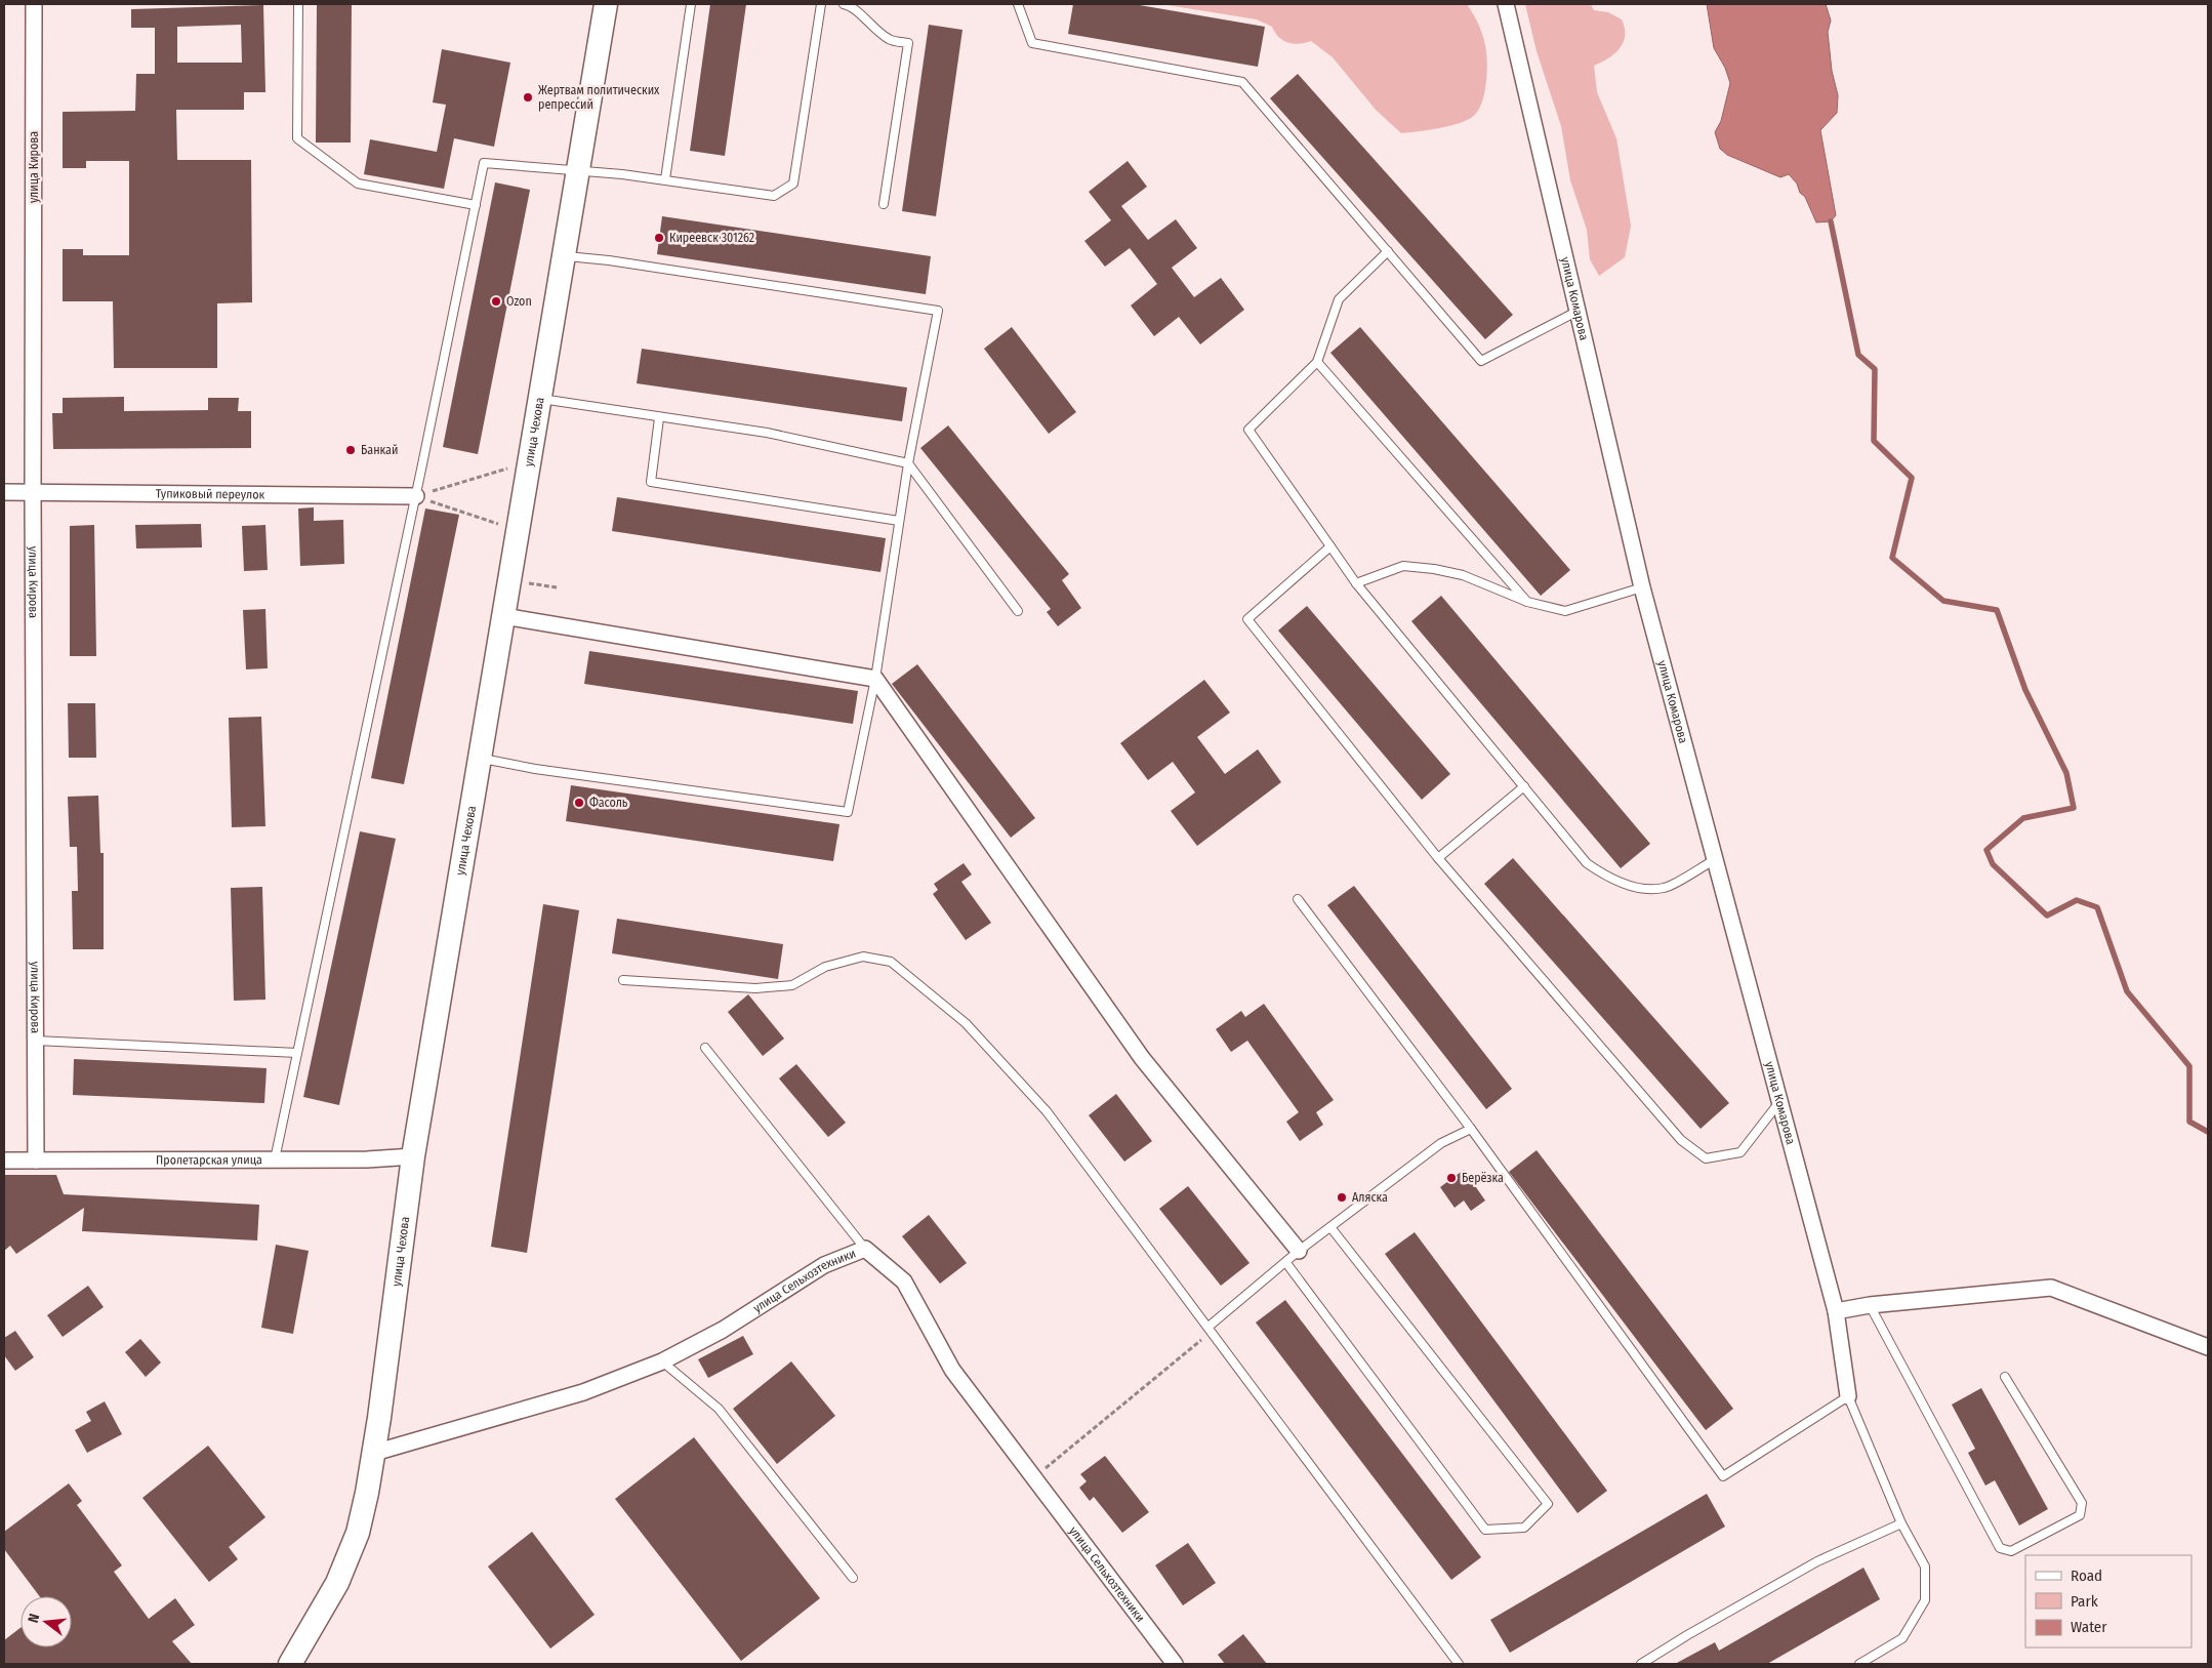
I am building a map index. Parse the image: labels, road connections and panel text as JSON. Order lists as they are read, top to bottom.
{
  "streets": {
    "main road": ["улица Чехова"],
    "street": [
      "улица Кирова",
      "улица Комарова",
      "Тупиковый переулок",
      "Пролетарская улица",
      "улица Сельхозтехники"
    ]
  },
  "crossings": [
    ["улица Кирова", "Тупиковый переулок"],
    ["улица Кирова", "Пролетарская улица"],
    ["улица Чехова", "Пролетарская улица"],
    ["улица Чехова", "улица Сельхозтехники"]
  ],
  "places": [
    "Жертвам политических репрессий",
    "Киреевск 301262",
    "Ozon",
    "Банкай",
    "Фасоль",
    "Берёзка",
    "Аляска"
  ],
  "legend": ["Road", "Park", "Water"],
  "north": "left"
}
